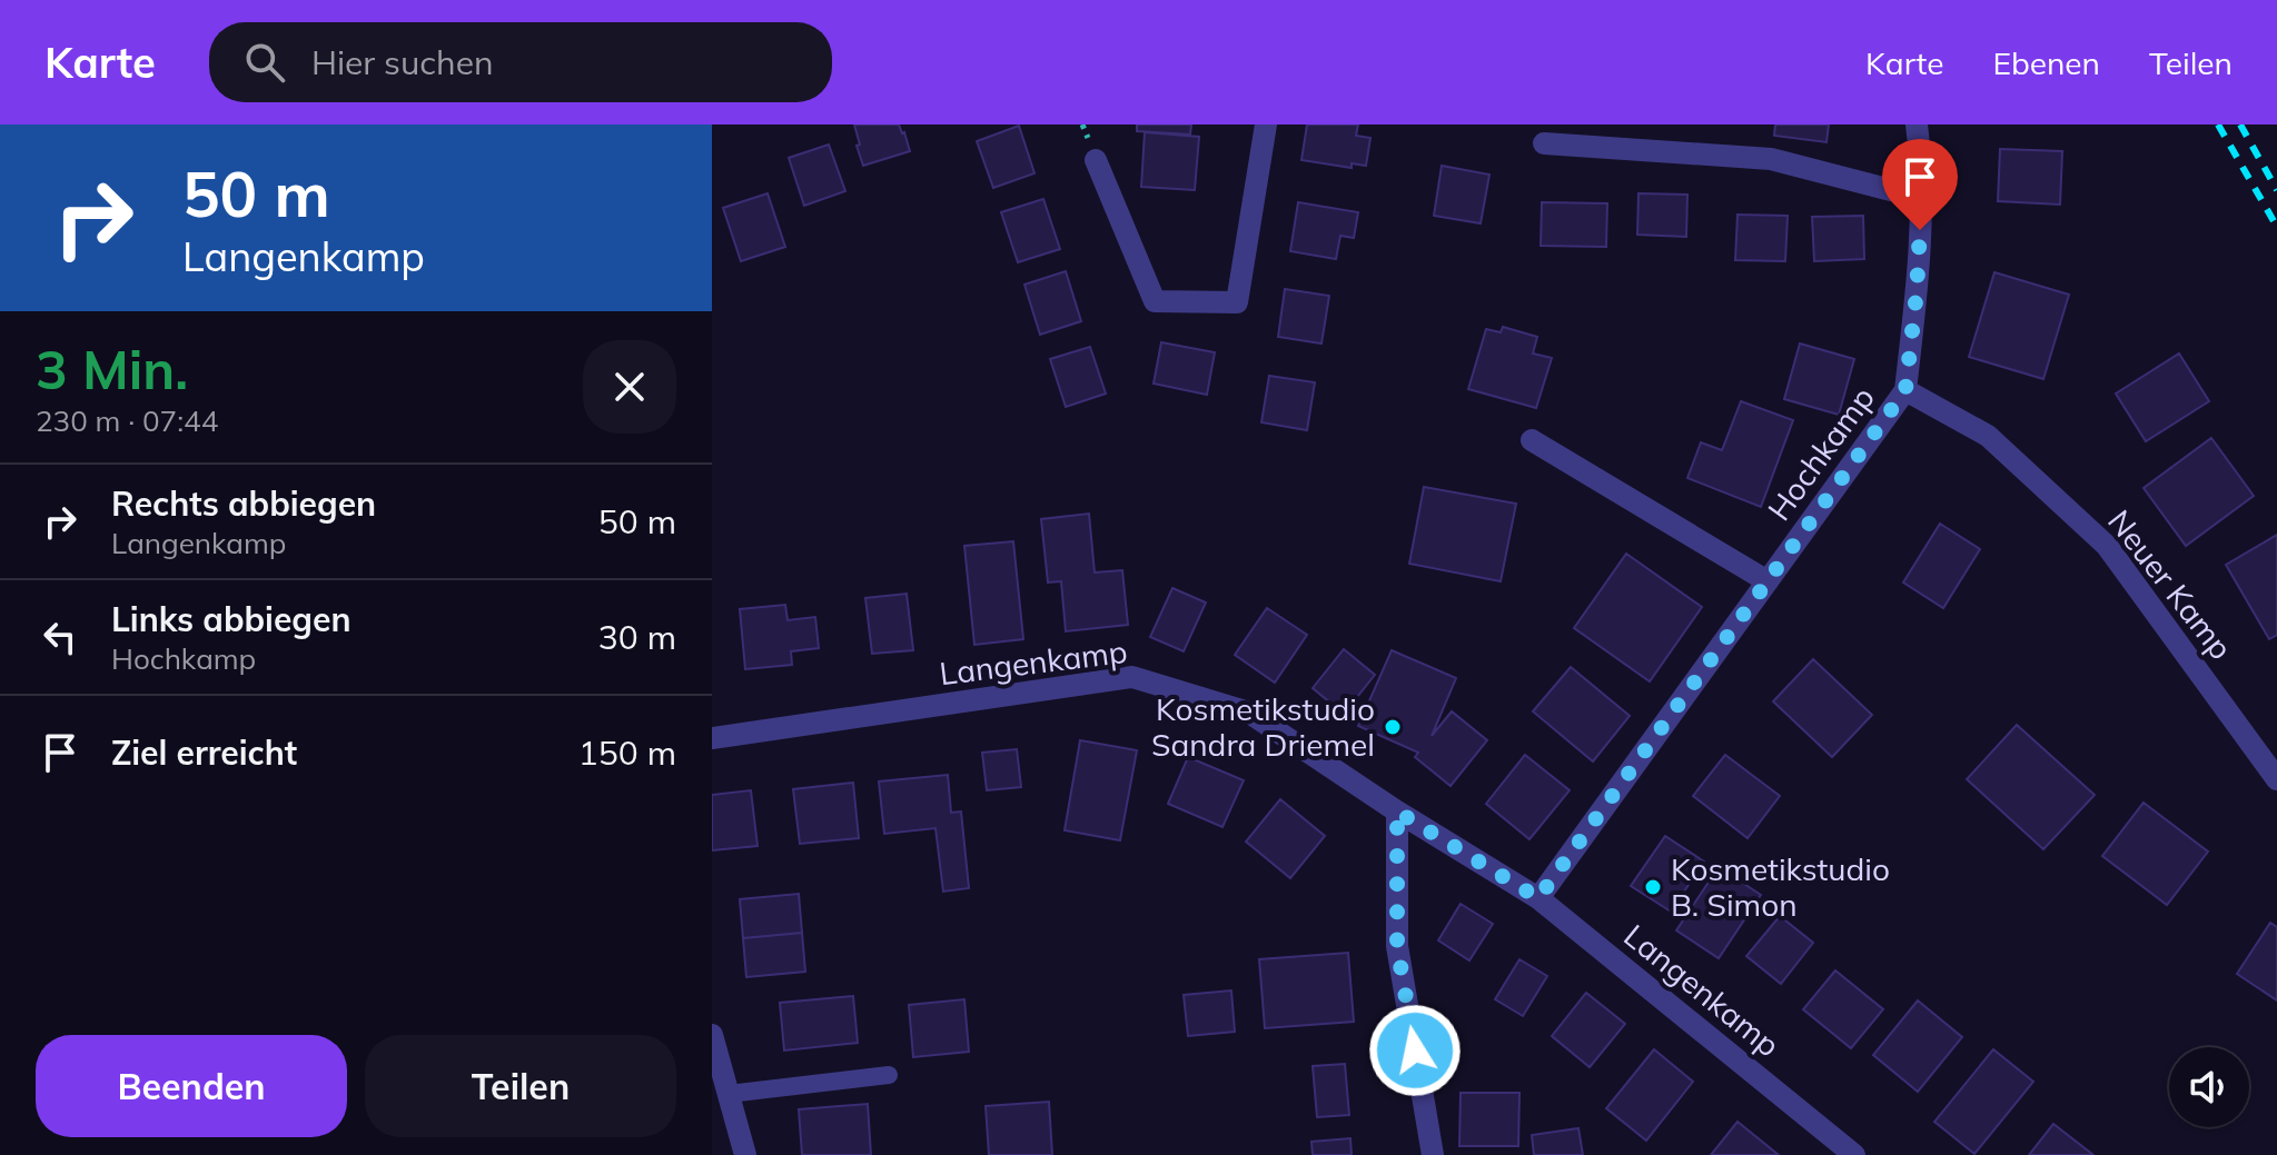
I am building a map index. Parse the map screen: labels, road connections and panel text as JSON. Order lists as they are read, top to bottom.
{
  "streets": {
    "street": ["Hochkamp", "Neuer Kamp", "Langenkamp"]
  },
  "crossings": [
    ["Hochkamp", "Neuer Kamp"],
    ["Hochkamp", "Langenkamp"]
  ],
  "places": ["Kosmetikstudio Sandra Driemel", "Kosmetikstudio B. Simon"],
  "page": {
    "header": "Karte",
    "search": "Hier suchen",
    "nav": ["Karte", "Ebenen", "Teilen"],
    "turn": ["50 m", "Langenkamp"],
    "heading": ["3 Min.", "230 m · 07:44"],
    "list": [
      {
        "name": "Rechts abbiegen",
        "note": "Langenkamp",
        "value": "50 m"
      },
      {
        "name": "Links abbiegen",
        "note": "Hochkamp",
        "value": "30 m"
      },
      {
        "name": "Ziel erreicht",
        "value": "150 m"
      }
    ],
    "buttons": ["Beenden", "Teilen"]
  }
}
